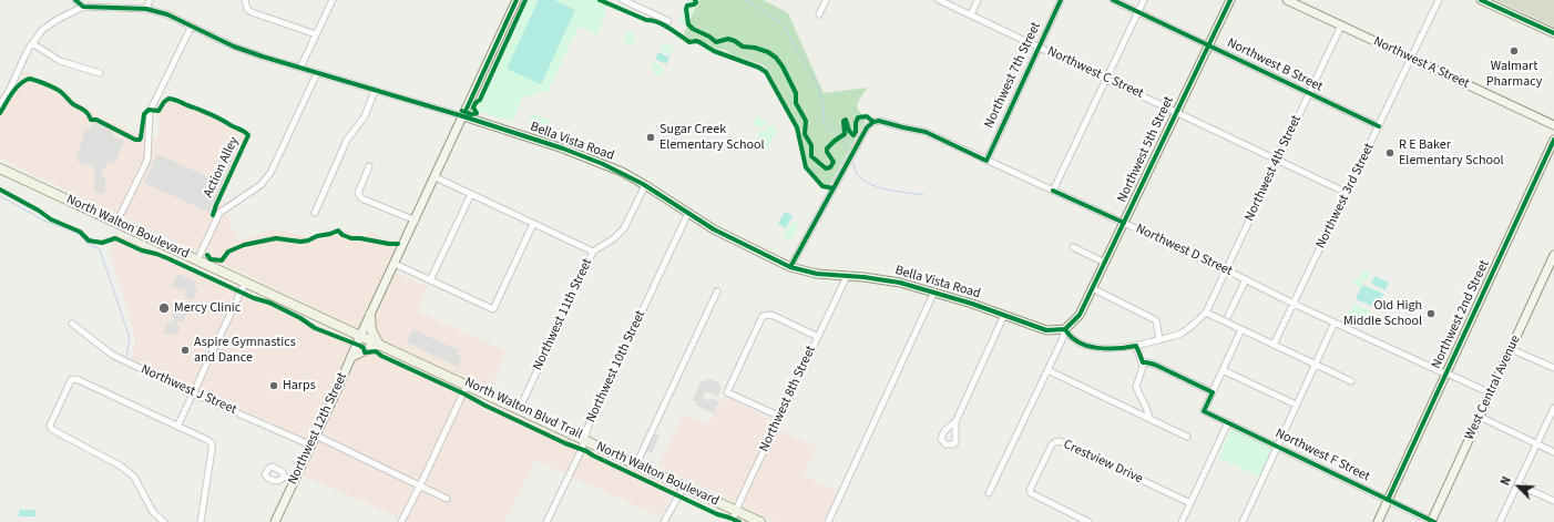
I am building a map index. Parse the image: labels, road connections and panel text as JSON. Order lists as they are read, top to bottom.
{
  "streets": {
    "main road": ["North Walton Boulevard"],
    "street": [
      "Northwest A Street",
      "Northwest B Street",
      "Northwest C Street",
      "Northwest 7th Street",
      "Bella Vista Road",
      "Northwest 5th Street",
      "Northwest 4th Street",
      "Northwest 3rd Street",
      "Northwest D Street",
      "Northwest 11th Street",
      "Northwest 2nd Street",
      "Northwest 10th Street",
      "West Central Avenue",
      "Northwest J Street",
      "Northwest 8th Street",
      "Northwest 12th Street",
      "Northwest F Street",
      "Crestview Drive"
    ],
    "cycle path": ["Action Alley", "North Walton Blvd Trail"]
  },
  "crossings": [
    ["Northwest A Street", "Northwest 4th Street"],
    ["Northwest A Street", "Northwest 3rd Street"],
    ["Northwest B Street", "Northwest 5th Street"],
    ["Northwest B Street", "Northwest 4th Street"],
    ["Northwest B Street", "Northwest 3rd Street"],
    ["Northwest C Street", "Northwest 7th Street"],
    ["Northwest C Street", "Northwest 5th Street"],
    ["Northwest C Street", "Northwest 4th Street"],
    ["Northwest C Street", "Northwest 3rd Street"],
    ["Northwest 7th Street", "Northwest D Street"],
    ["Bella Vista Road", "Northwest 5th Street"],
    ["Bella Vista Road", "Northwest D Street"],
    ["Bella Vista Road", "Northwest 11th Street"],
    ["Bella Vista Road", "Northwest 10th Street"],
    ["Bella Vista Road", "Northwest 8th Street"],
    ["Bella Vista Road", "Northwest 12th Street"],
    ["Northwest 5th Street", "Northwest D Street"],
    ["Northwest 4th Street", "Northwest D Street"],
    ["Northwest 3rd Street", "Northwest D Street"],
    ["North Walton Boulevard", "Northwest 11th Street"],
    ["North Walton Boulevard", "Northwest 10th Street"],
    ["North Walton Boulevard", "Northwest 8th Street"],
    ["North Walton Boulevard", "Northwest 12th Street"],
    ["Northwest D Street", "Northwest 2nd Street"],
    ["Northwest D Street", "West Central Avenue"],
    ["Northwest 2nd Street", "Northwest F Street"],
    ["West Central Avenue", "Northwest F Street"],
    ["Northwest J Street", "Northwest 12th Street"]
  ],
  "places": [
    "Walmart Pharmacy",
    "Sugar Creek Elementary School",
    "R E Baker Elementary School",
    "Mercy Clinic",
    "Old High Middle School",
    "Aspire Gymnastics and Dance",
    "Harps"
  ],
  "north": "top left"
}
